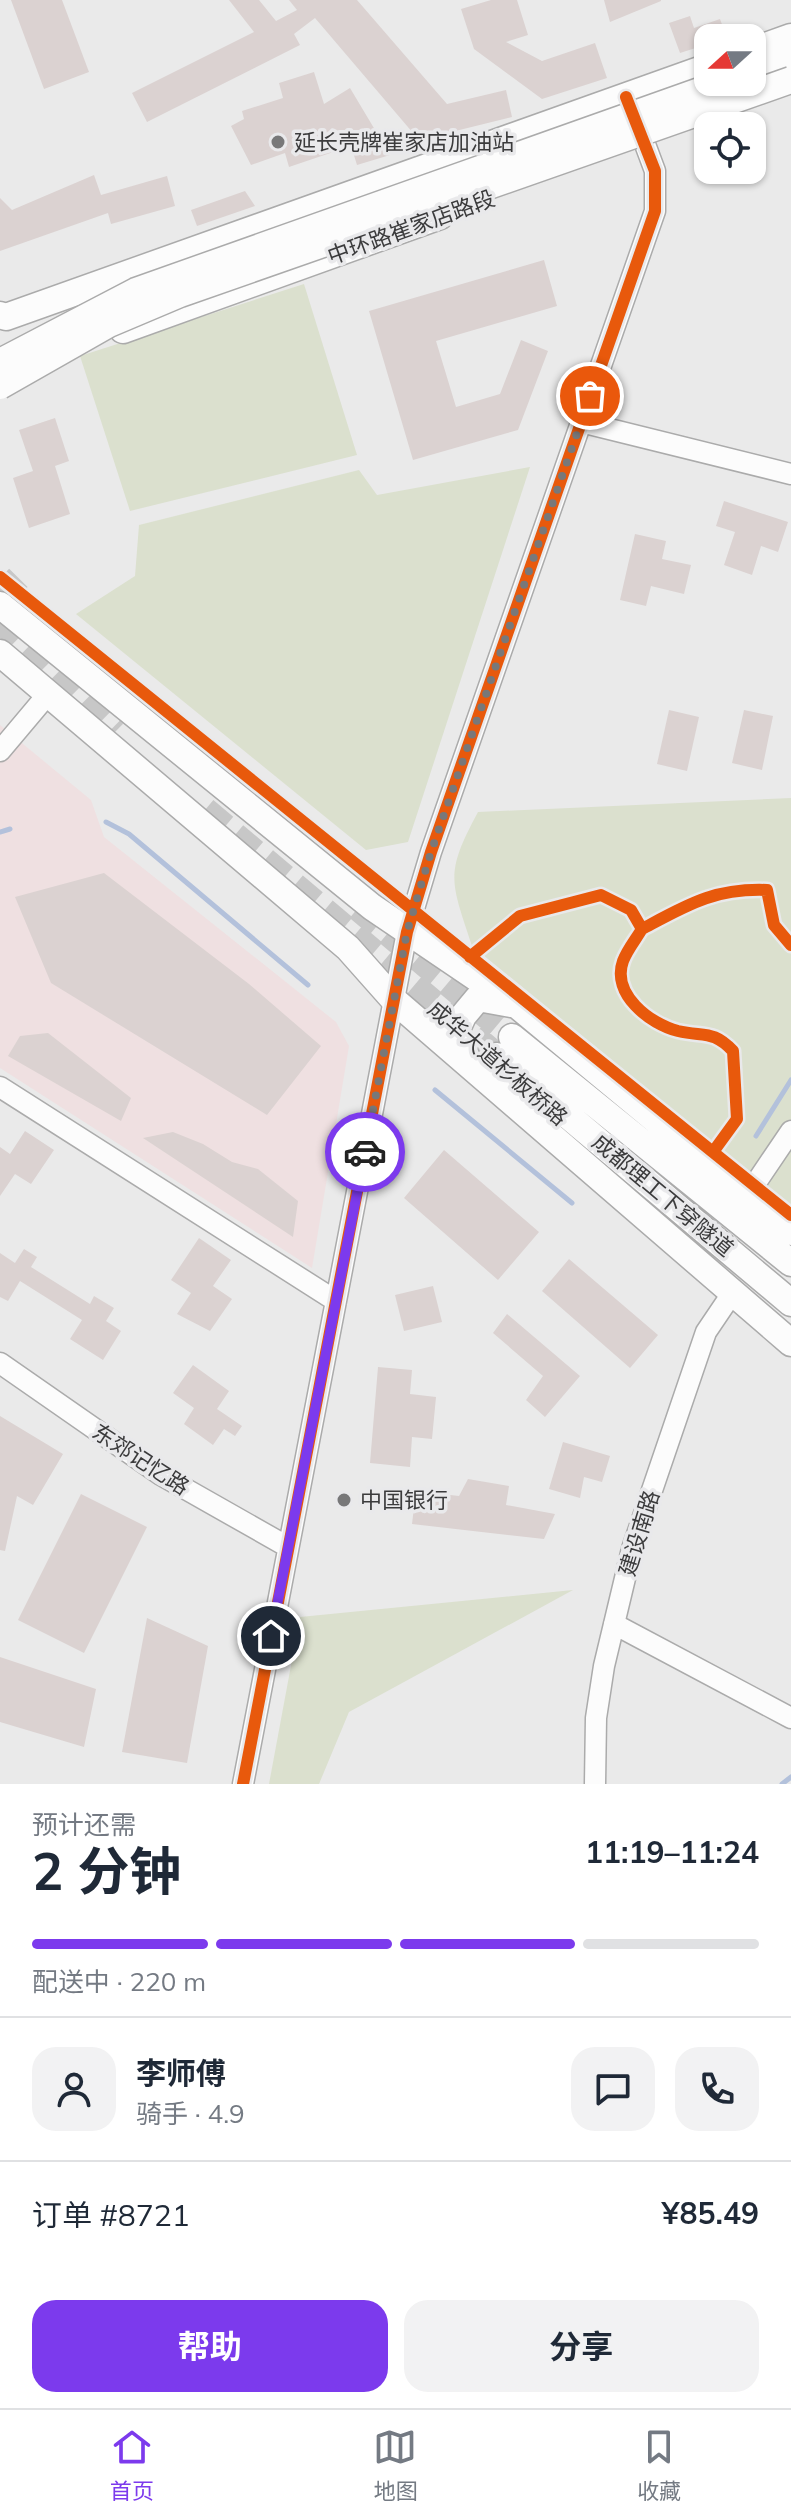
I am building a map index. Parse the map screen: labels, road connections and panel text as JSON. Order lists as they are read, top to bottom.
{
  "streets": {
    "main road": ["中环路崔家店路段", "成华大道杉板桥路", "成都理工下穿隧道"],
    "street": ["东郊记忆路", "建设南路"]
  },
  "crossings": [
    ["成华大道杉板桥路", "建设南路"]
  ],
  "places": ["延长壳牌崔家店加油站", "中国银行"],
  "north": "left",
  "page": {
    "heading": ["2 分钟", "预计还需", "11:19–11:24"],
    "panel": [
      "李师傅",
      "骑手 · 4.9",
      "订单 #8721",
      "¥85.49"
    ],
    "bar": "配送中 · 220 m",
    "buttons": ["帮助", "分享"],
    "tabs": ["首页", "地图", "收藏"]
  }
}
